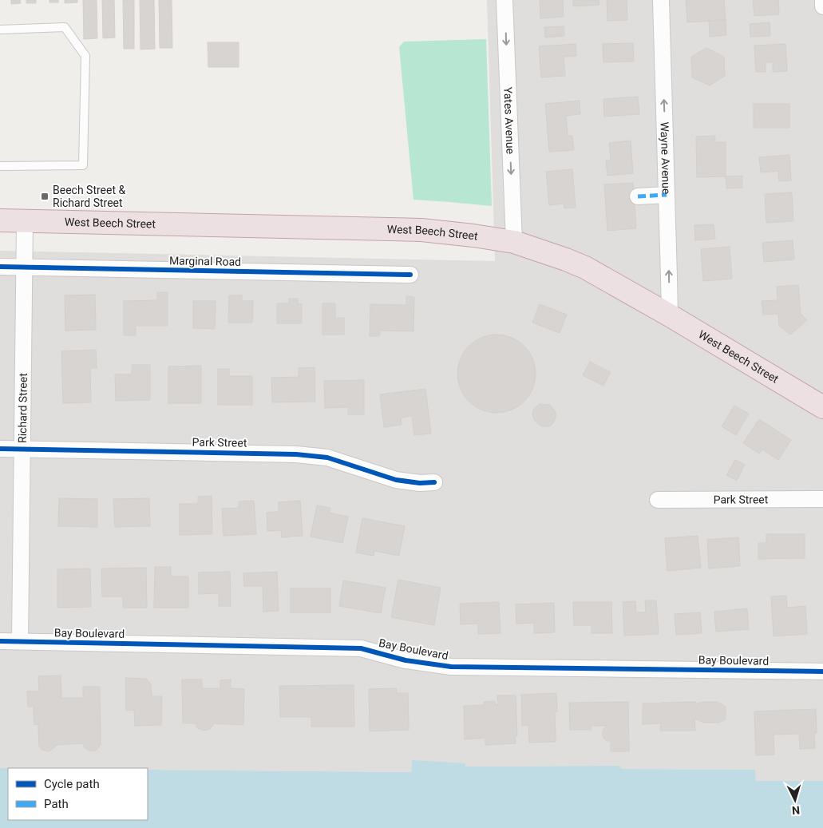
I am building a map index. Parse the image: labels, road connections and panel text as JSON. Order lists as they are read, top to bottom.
{
  "streets": {
    "highway": ["West Beech Street"],
    "street": [
      "Yates Avenue",
      "Wayne Avenue",
      "Marginal Road",
      "Richard Street",
      "Park Street",
      "Bay Boulevard"
    ]
  },
  "crossings": [
    ["Yates Avenue", "West Beech Street"],
    ["Wayne Avenue", "West Beech Street"],
    ["West Beech Street", "Richard Street"],
    ["Marginal Road", "Richard Street"],
    ["Richard Street", "Park Street"],
    ["Richard Street", "Bay Boulevard"]
  ],
  "one_way": ["Yates Avenue", "Wayne Avenue"],
  "places": {
    "transit": ["Beech Street & Richard Street"]
  },
  "legend": ["Cycle path", "Path"],
  "north": "bottom"
}
